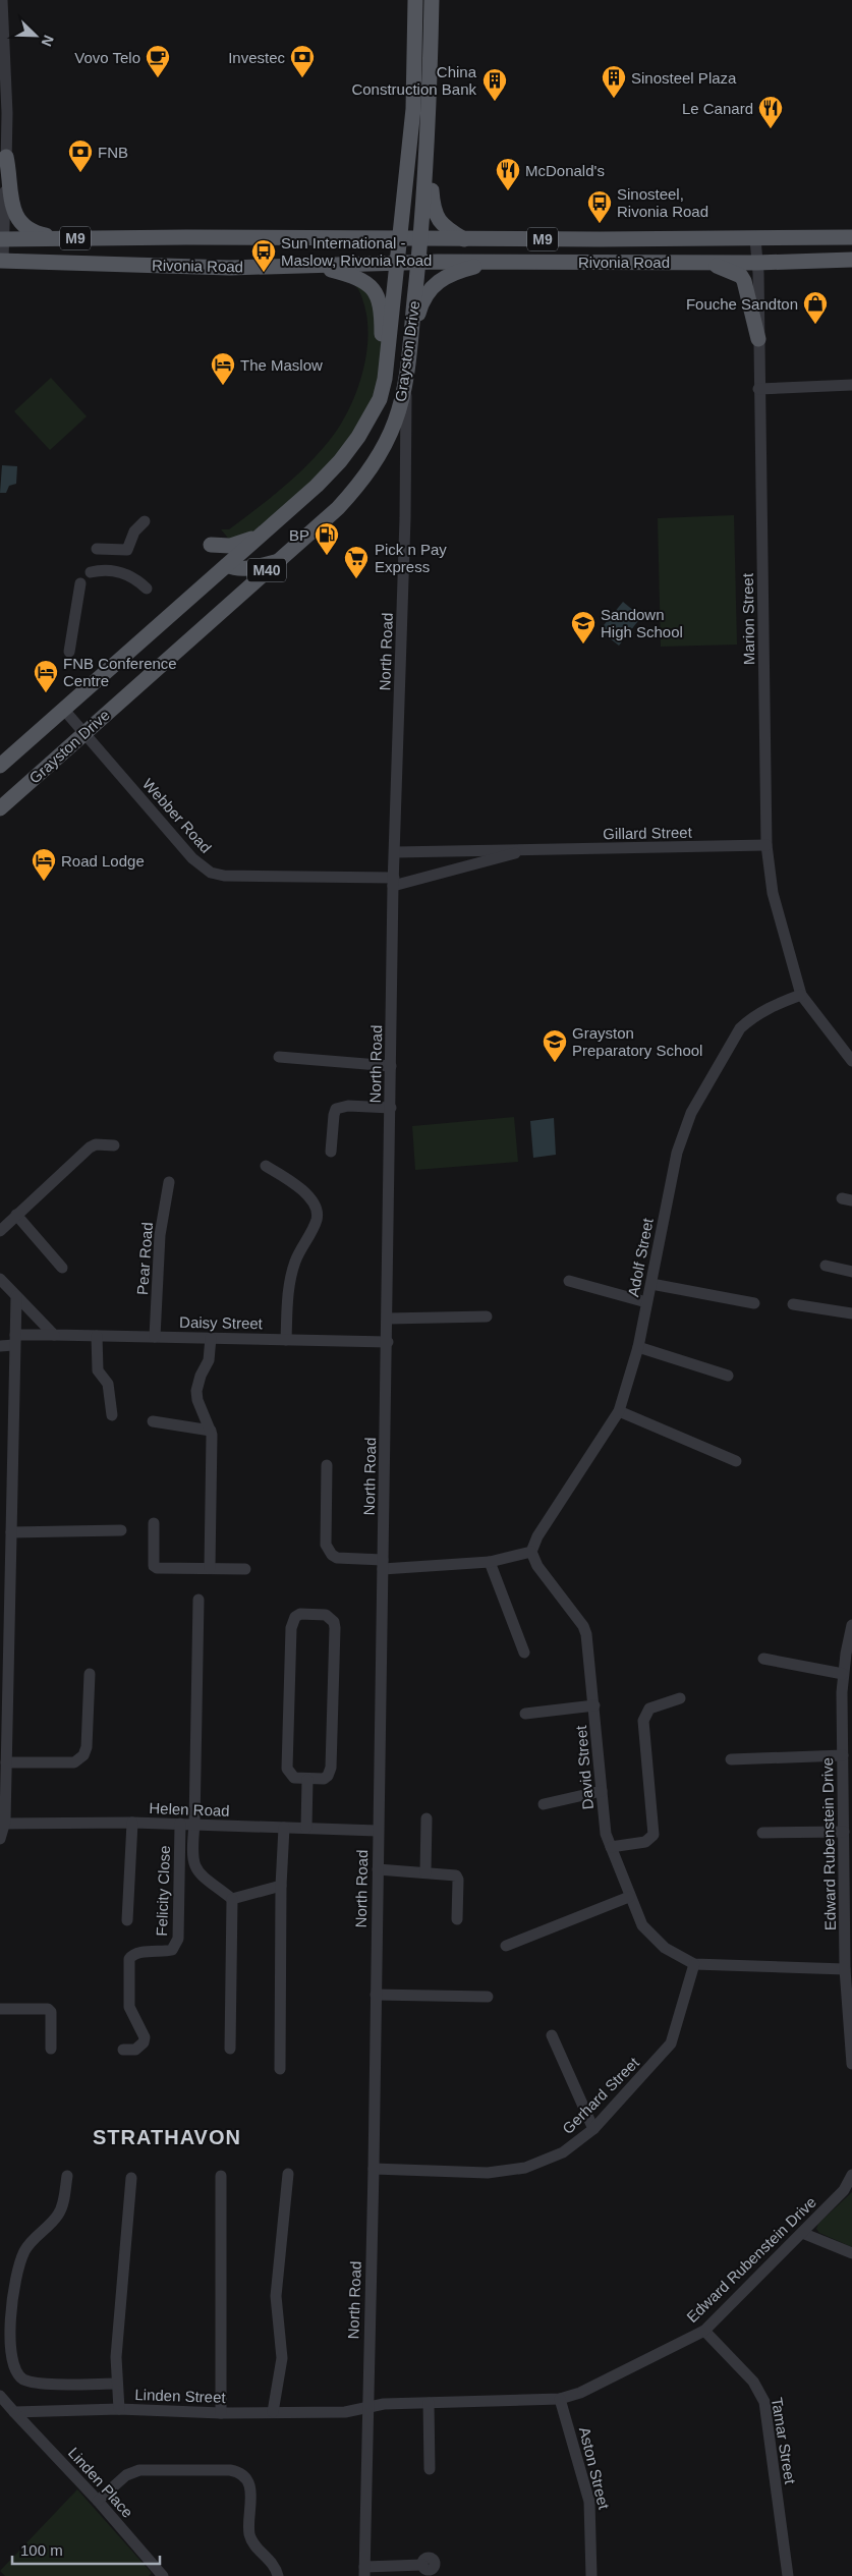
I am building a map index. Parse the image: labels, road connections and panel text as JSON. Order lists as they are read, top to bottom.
{
  "streets": {
    "main road": [
      "M9",
      "Rivonia Road",
      "Grayston Drive",
      "M40"
    ],
    "street": [
      "Marion Street",
      "North Road",
      "Webber Road",
      "Gillard Street",
      "Adolf Street",
      "Pear Road",
      "Daisy Street",
      "David Street",
      "Helen Road",
      "Edward Rubenstein Drive",
      "Felicity Close",
      "Gerhard Street",
      "Linden Street",
      "Tamar Street",
      "Aston Street",
      "Linden Place"
    ]
  },
  "crossings": [
    ["Rivonia Road", "Grayston Drive"],
    ["Rivonia Road", "Marion Street"],
    ["Grayston Drive", "North Road"],
    ["Grayston Drive", "Webber Road"],
    ["Marion Street", "Gillard Street"],
    ["Marion Street", "Adolf Street"],
    ["North Road", "Webber Road"],
    ["North Road", "Gillard Street"],
    ["North Road", "Daisy Street"],
    ["North Road", "Helen Road"],
    ["North Road", "Edward Rubenstein Drive"],
    ["North Road", "Gerhard Street"],
    ["North Road", "Linden Street"],
    ["Webber Road", "Gillard Street"],
    ["Adolf Street", "David Street"],
    ["Pear Road", "Daisy Street"],
    ["David Street", "Edward Rubenstein Drive"],
    ["David Street", "Gerhard Street"],
    ["Helen Road", "Felicity Close"],
    ["Edward Rubenstein Drive", "Linden Street"],
    ["Edward Rubenstein Drive", "Tamar Street"],
    ["Edward Rubenstein Drive", "Aston Street"],
    ["Linden Street", "Linden Place"]
  ],
  "districts": ["STRATHAVON"],
  "places": {
    "cafe": ["Vovo Telo"],
    "bank": ["Investec", "FNB"],
    "building": ["Sinosteel Plaza", "China Construction Bank"],
    "restaurant": ["Le Canard", "McDonald's"],
    "bus stop": ["Sinosteel, Rivonia Road", "Sun International - Maslow, Rivonia Road"],
    "shop": ["Fouche Sandton"],
    "hotel": ["The Maslow", "FNB Conference Centre", "Road Lodge"],
    "fuel station": ["BP"],
    "supermarket": ["Pick n Pay Express"],
    "school or university": ["Sandown High School", "Grayston Preparatory School"]
  },
  "scale_bar": "100 m",
  "north": "bottom right"
}
